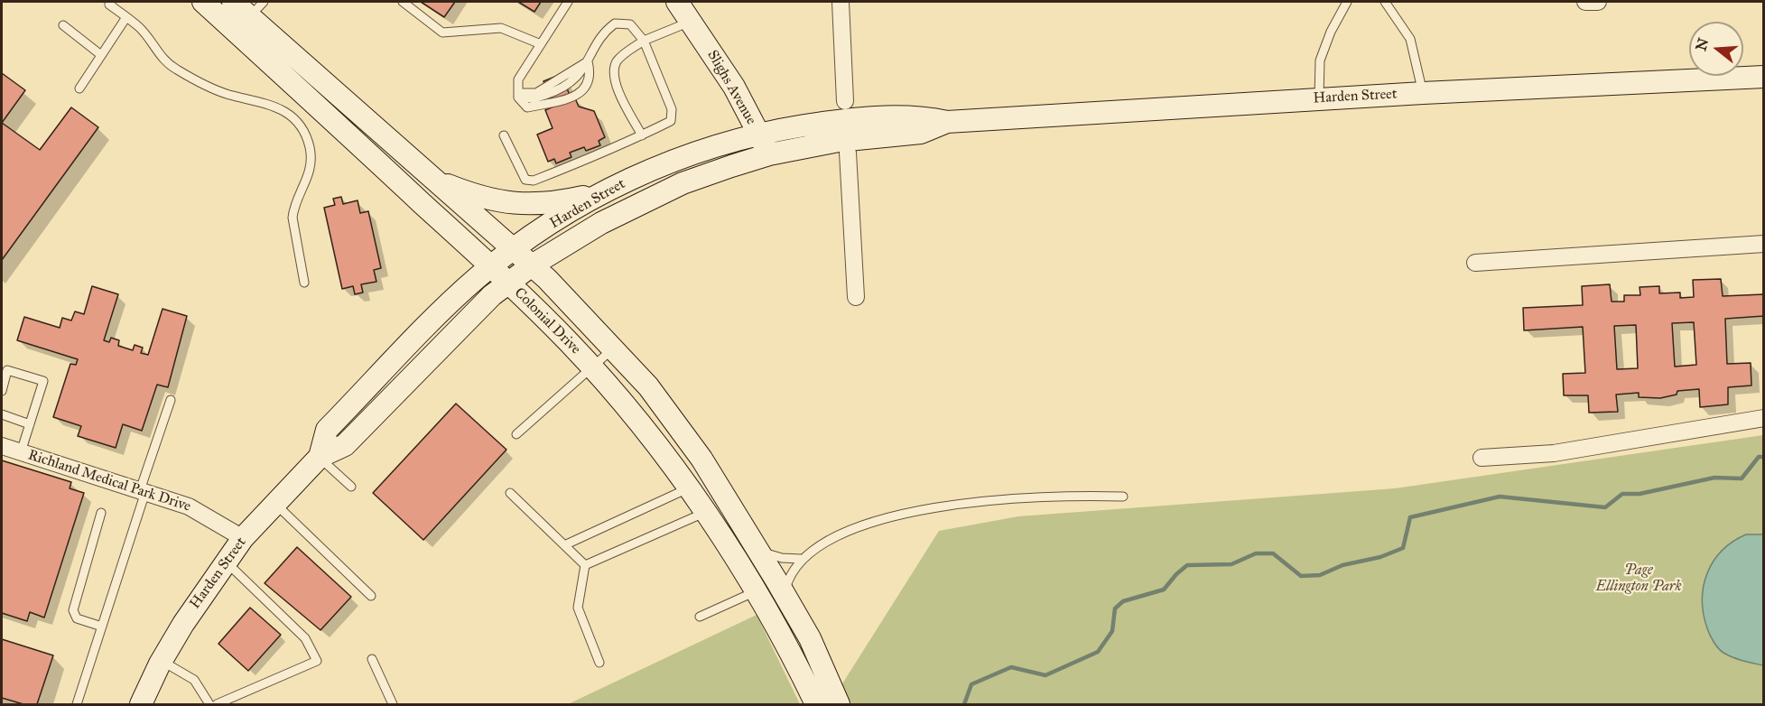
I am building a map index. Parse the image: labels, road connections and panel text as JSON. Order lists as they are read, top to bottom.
{
  "streets": {
    "main road": ["Slighs Avenue", "Harden Street", "Colonial Drive"],
    "street": ["Richland Medical Park Drive"]
  },
  "crossings": [
    ["Slighs Avenue", "Harden Street"],
    ["Harden Street", "Colonial Drive"],
    ["Harden Street", "Richland Medical Park Drive"]
  ],
  "parks": ["Page Ellington Park"],
  "north": "left"
}
